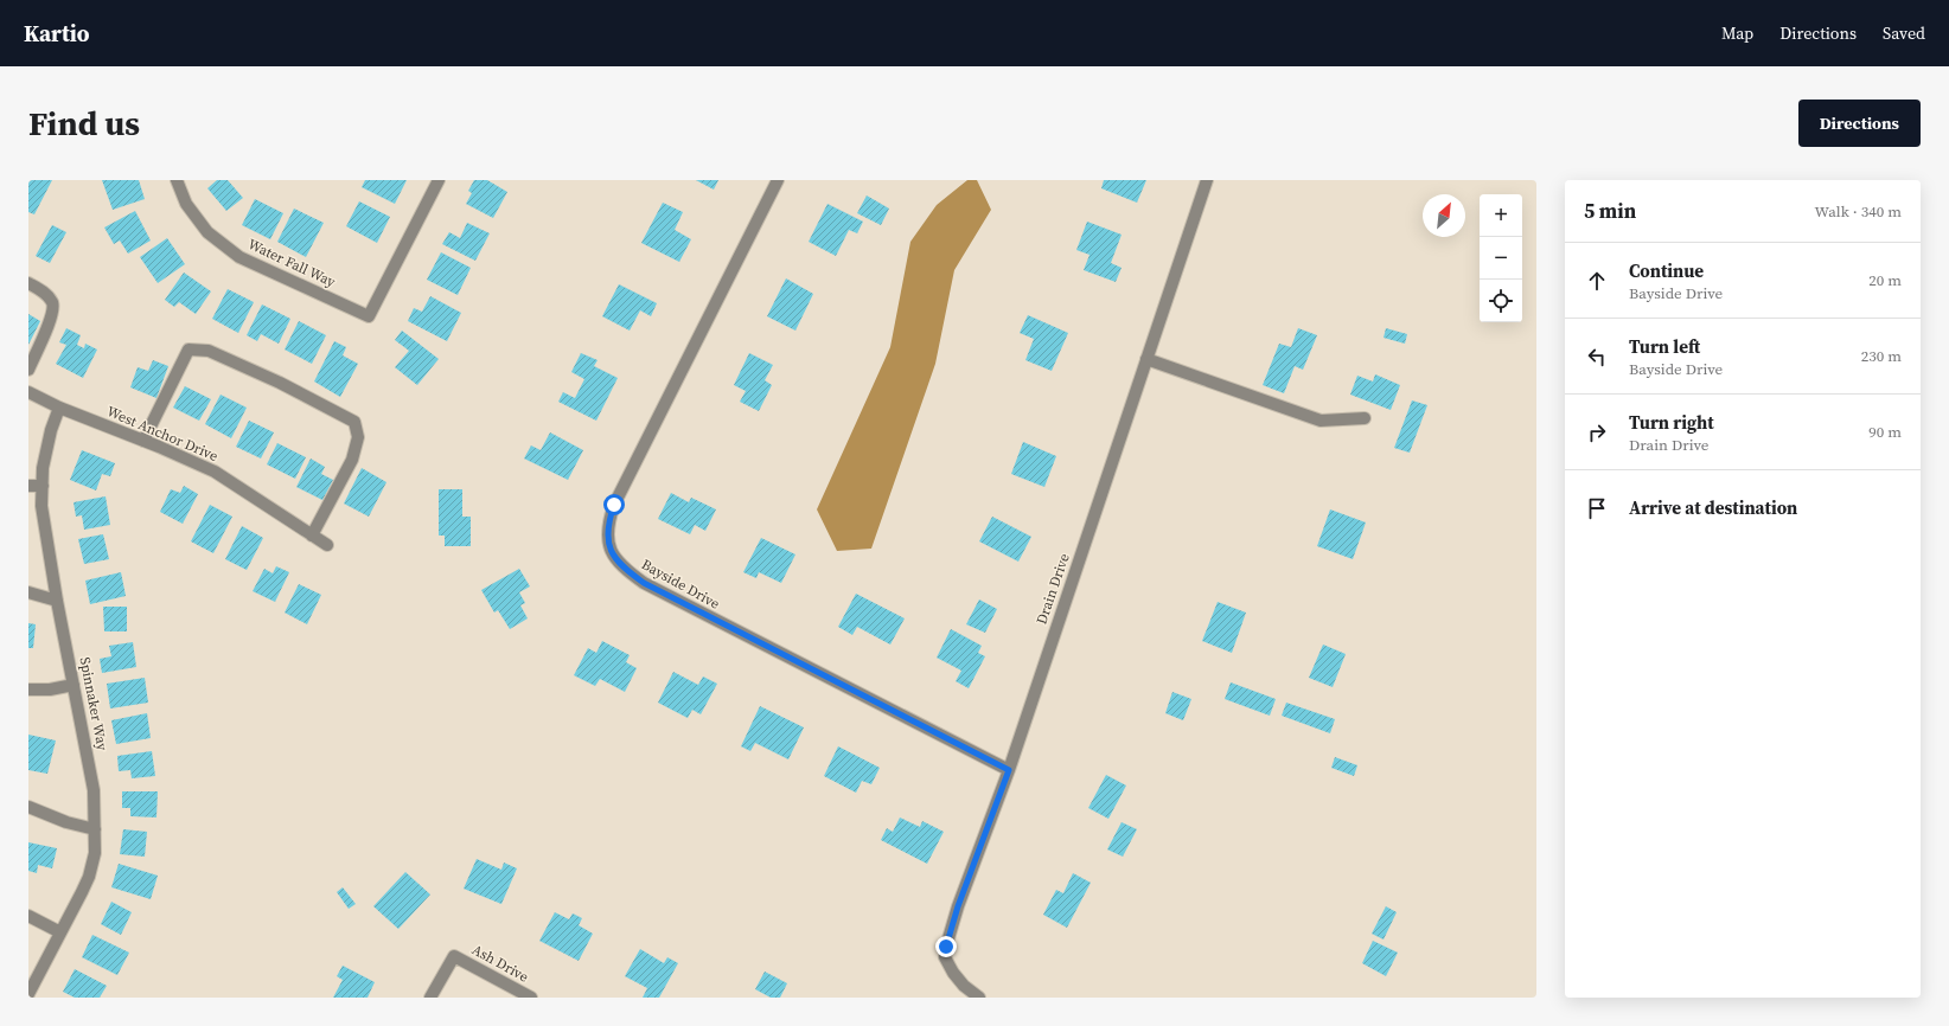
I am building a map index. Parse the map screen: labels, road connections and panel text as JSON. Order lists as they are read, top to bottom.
{
  "streets": {
    "street": [
      "Water Fall Way",
      "West Anchor Drive",
      "Bayside Drive",
      "Drain Drive",
      "Spinnaker Way",
      "Ash Drive"
    ]
  },
  "crossings": [
    ["West Anchor Drive", "Spinnaker Way"],
    ["Bayside Drive", "Drain Drive"]
  ],
  "north": "top right",
  "page": {
    "header": "Kartio",
    "nav": ["Map", "Directions", "Saved"],
    "buttons": "Directions",
    "title": "Find us",
    "heading": ["5 min", "Walk · 340 m"],
    "map_buttons": ["+", "−"],
    "list": [
      ["Continue", "Bayside Drive", "20 m"],
      ["Turn left", "Bayside Drive", "230 m"],
      ["Turn right", "Drain Drive", "90 m"],
      "Arrive at destination"
    ]
  }
}
